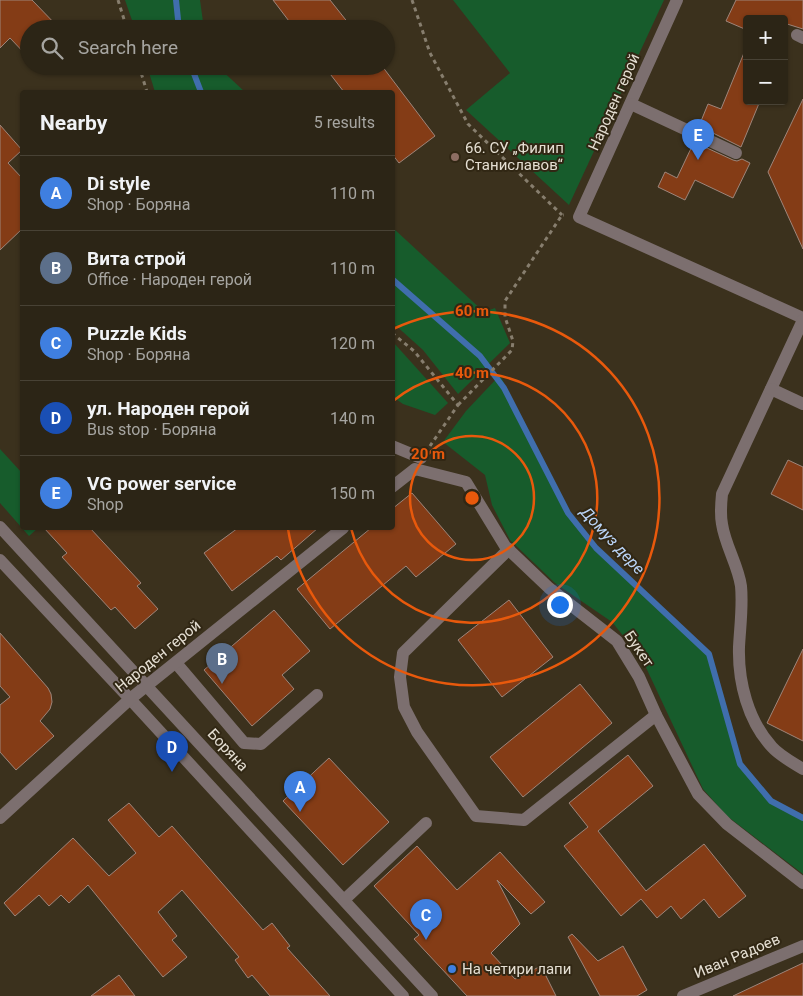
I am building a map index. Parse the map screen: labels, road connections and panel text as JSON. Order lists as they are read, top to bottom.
{
  "streets": {
    "street": [
      "Народен герой",
      "Букет",
      "Боряна",
      "Иван Радоев"
    ]
  },
  "crossings": [
    ["Народен герой", "Боряна"]
  ],
  "water": ["Домуз дере"],
  "places": ["66. СУ „Филип Станиславов“", "На четири лапи"],
  "page": {
    "map_buttons": ["+", "−"],
    "search": "Search here",
    "heading": ["Nearby", "5 results"],
    "pins": [
      "E",
      "B",
      "D",
      "A",
      "C"
    ],
    "list": [
      {
        "mark": "A",
        "name": "Di style",
        "note": "Shop · Боряна",
        "value": "110 m"
      },
      {
        "mark": "B",
        "name": "Вита строй",
        "note": "Office · Народен герой",
        "value": "110 m"
      },
      {
        "mark": "C",
        "name": "Puzzle Kids",
        "note": "Shop · Боряна",
        "value": "120 m"
      },
      {
        "mark": "D",
        "name": "ул. Народен герой",
        "note": "Bus stop · Боряна",
        "value": "140 m"
      },
      {
        "mark": "E",
        "name": "VG power service",
        "note": "Shop",
        "value": "150 m"
      }
    ]
  },
  "rings": ["60 m", "40 m", "20 m"]
}
